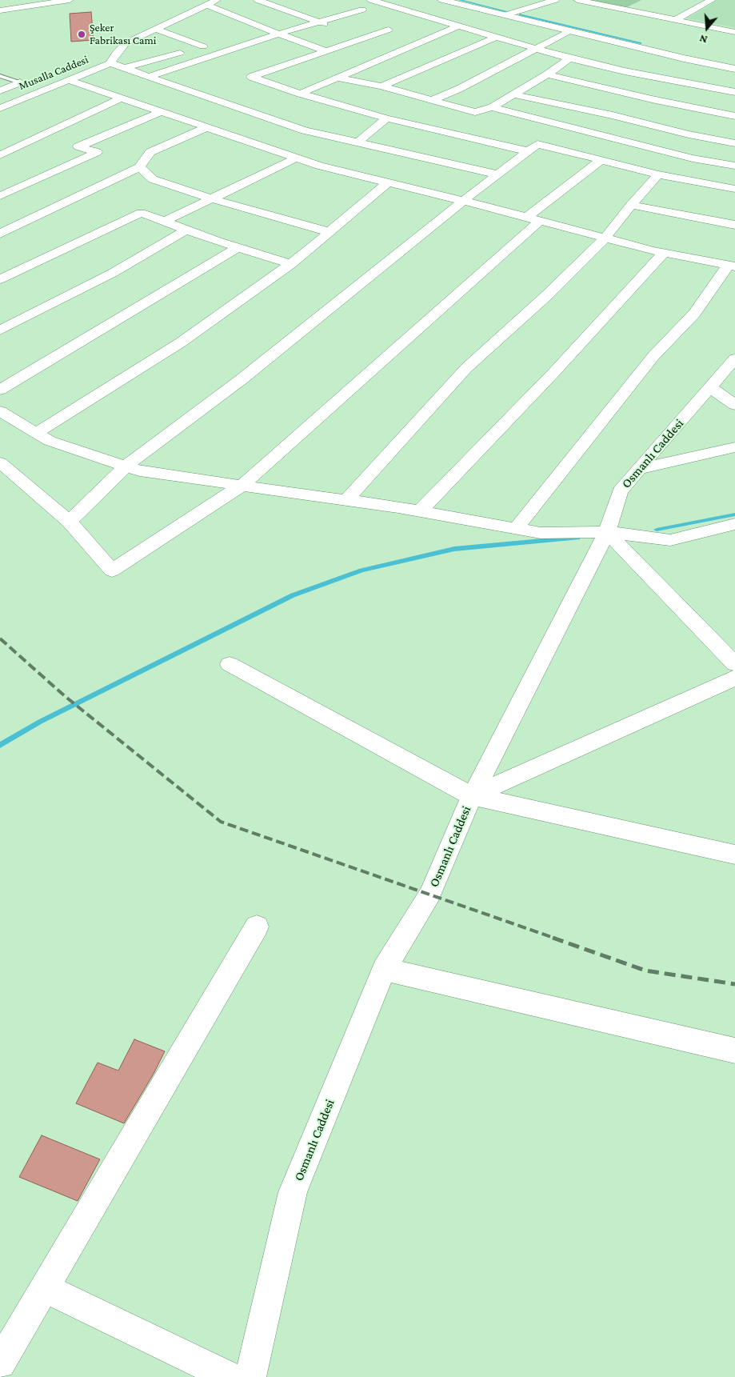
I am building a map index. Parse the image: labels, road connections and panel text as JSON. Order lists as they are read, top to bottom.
{
  "streets": {
    "street": ["Musalla Caddesi", "Osmanlı Caddesi"]
  },
  "places": ["Şeker Fabrikası Cami"],
  "north": "bottom"
}
